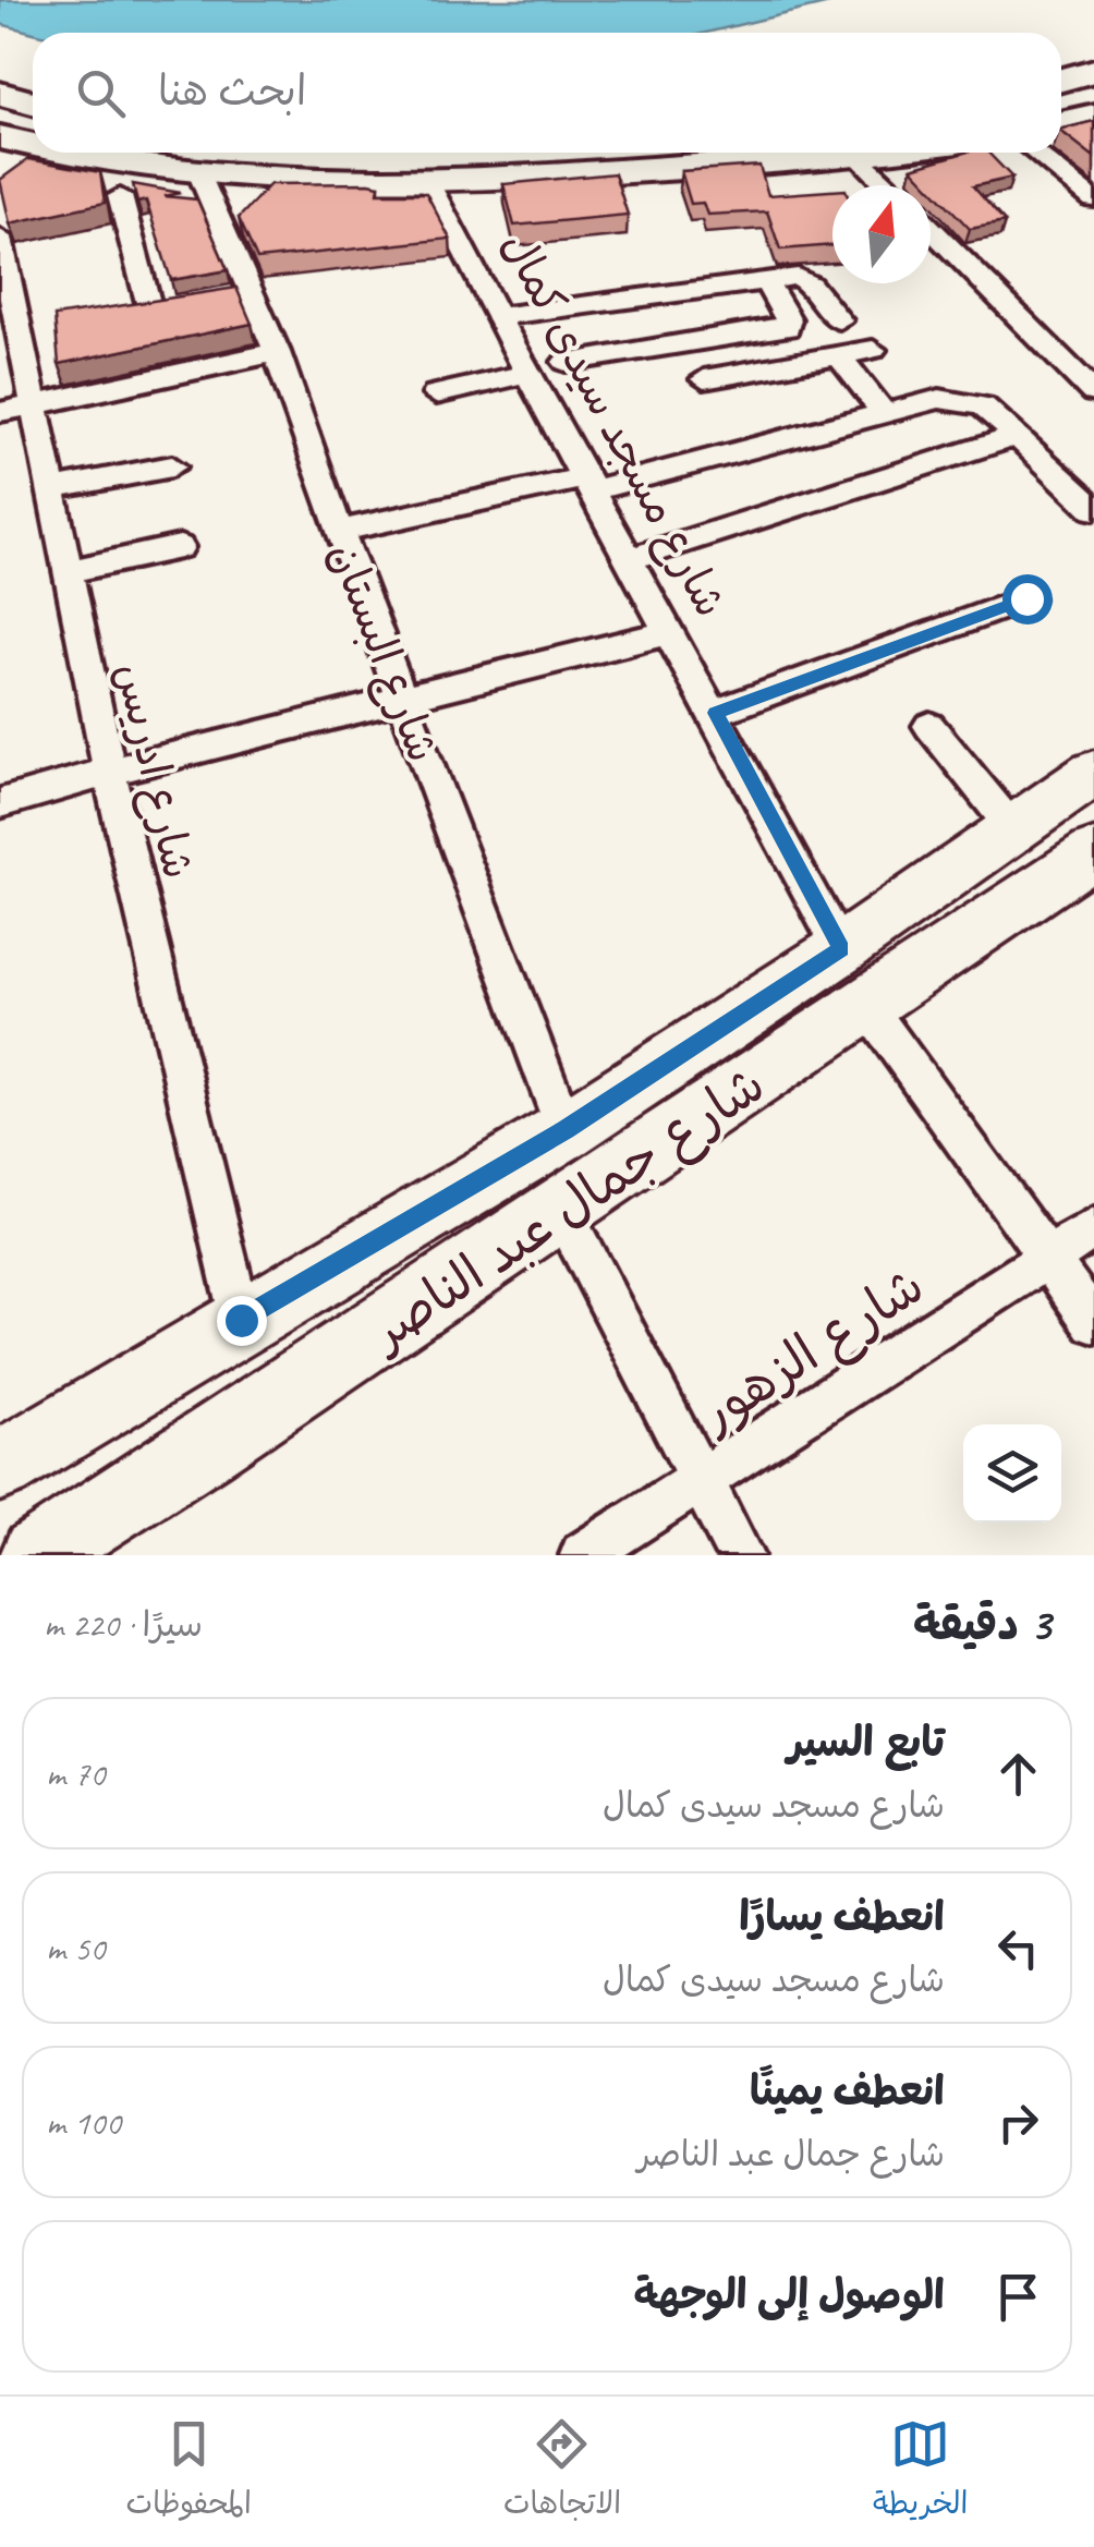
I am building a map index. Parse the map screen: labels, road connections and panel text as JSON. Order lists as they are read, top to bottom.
{
  "streets": {
    "main road": ["شارع جمال عبد الناصر"],
    "street": [
      "شارع مسجد سيدى كمال",
      "شارع البستان",
      "شارع ادريس",
      "شارع الزهور"
    ]
  },
  "crossings": [
    ["شارع مسجد سيدى كمال", "شارع جمال عبد الناصر"],
    ["شارع البستان", "شارع جمال عبد الناصر"],
    ["شارع ادريس", "شارع جمال عبد الناصر"]
  ],
  "north": "top",
  "page": {
    "search": "ابحث هنا",
    "heading": ["3 دقيقة", "سيرًا · 220 m"],
    "list": [
      ["تابع السير", "شارع مسجد سيدى كمال", "70 m"],
      ["انعطف يسارًا", "شارع مسجد سيدى كمال", "50 m"],
      ["انعطف يمينًا", "شارع جمال عبد الناصر", "100 m"],
      "الوصول إلى الوجهة"
    ],
    "nav": ["الخريطة", "الاتجاهات", "المحفوظات"]
  }
}
